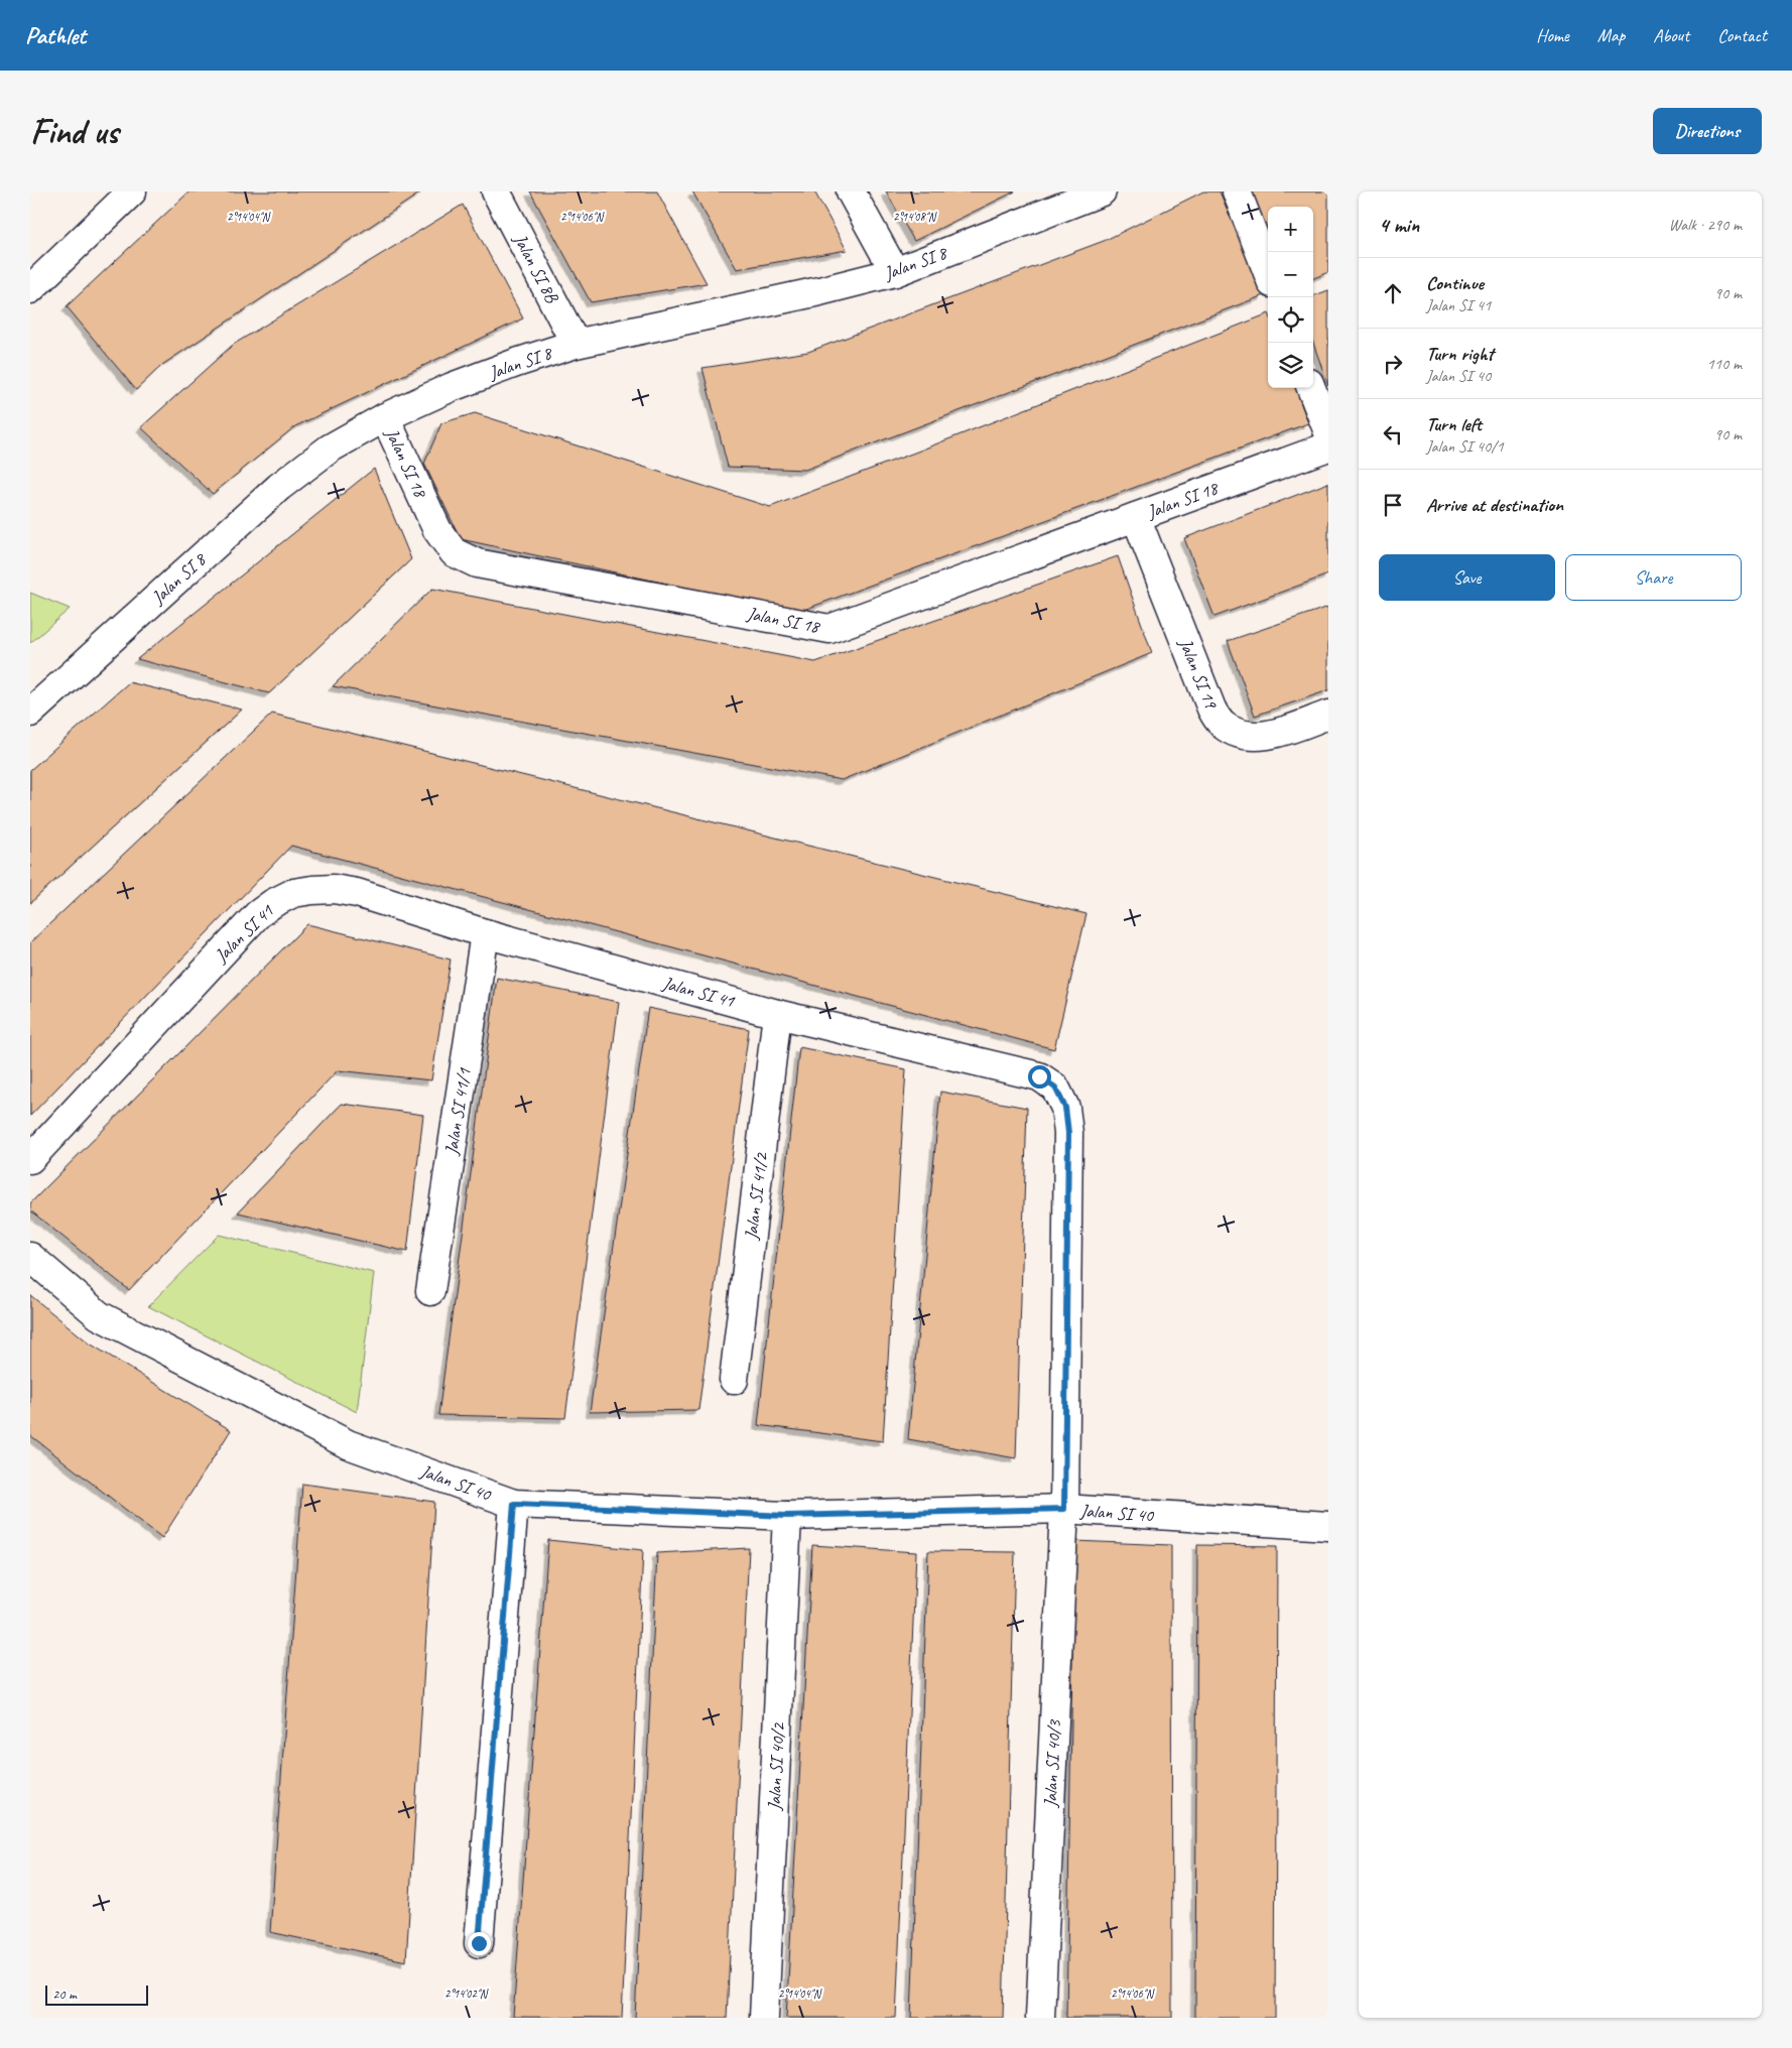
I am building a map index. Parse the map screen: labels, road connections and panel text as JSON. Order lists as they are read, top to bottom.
{
  "streets": {
    "street": [
      "Jalan SI 8",
      "Jalan SI 8B",
      "Jalan SI 18",
      "Jalan SI 19",
      "Jalan SI 41",
      "Jalan SI 41/1",
      "Jalan SI 41/2",
      "Jalan SI 40",
      "Jalan SI 40/3",
      "Jalan SI 40/2"
    ]
  },
  "crossings": [
    ["Jalan SI 8", "Jalan SI 8B"],
    ["Jalan SI 8", "Jalan SI 18"],
    ["Jalan SI 18", "Jalan SI 19"],
    ["Jalan SI 41", "Jalan SI 41/1"],
    ["Jalan SI 41", "Jalan SI 41/2"],
    ["Jalan SI 41", "Jalan SI 40"],
    ["Jalan SI 41", "Jalan SI 40/3"],
    ["Jalan SI 40", "Jalan SI 40/3"],
    ["Jalan SI 40", "Jalan SI 40/2"]
  ],
  "scale_bar": "20 m",
  "page": {
    "header": "Pathlet",
    "nav": [
      "Home",
      "Map",
      "About",
      "Contact"
    ],
    "buttons": [
      "Directions",
      ["Save", "Share"]
    ],
    "title": "Find us",
    "heading": ["4 min", "Walk · 290 m"],
    "map_buttons": ["+", "−"],
    "list": [
      ["Continue", "Jalan SI 41", "90 m"],
      ["Turn right", "Jalan SI 40", "110 m"],
      ["Turn left", "Jalan SI 40/1", "90 m"],
      "Arrive at destination"
    ],
    "scale": "20 m"
  },
  "coordinates": [
    "2°14'04\"N",
    "2°14'06\"N",
    "2°14'08\"N",
    "2°14'02\"N"
  ]
}
